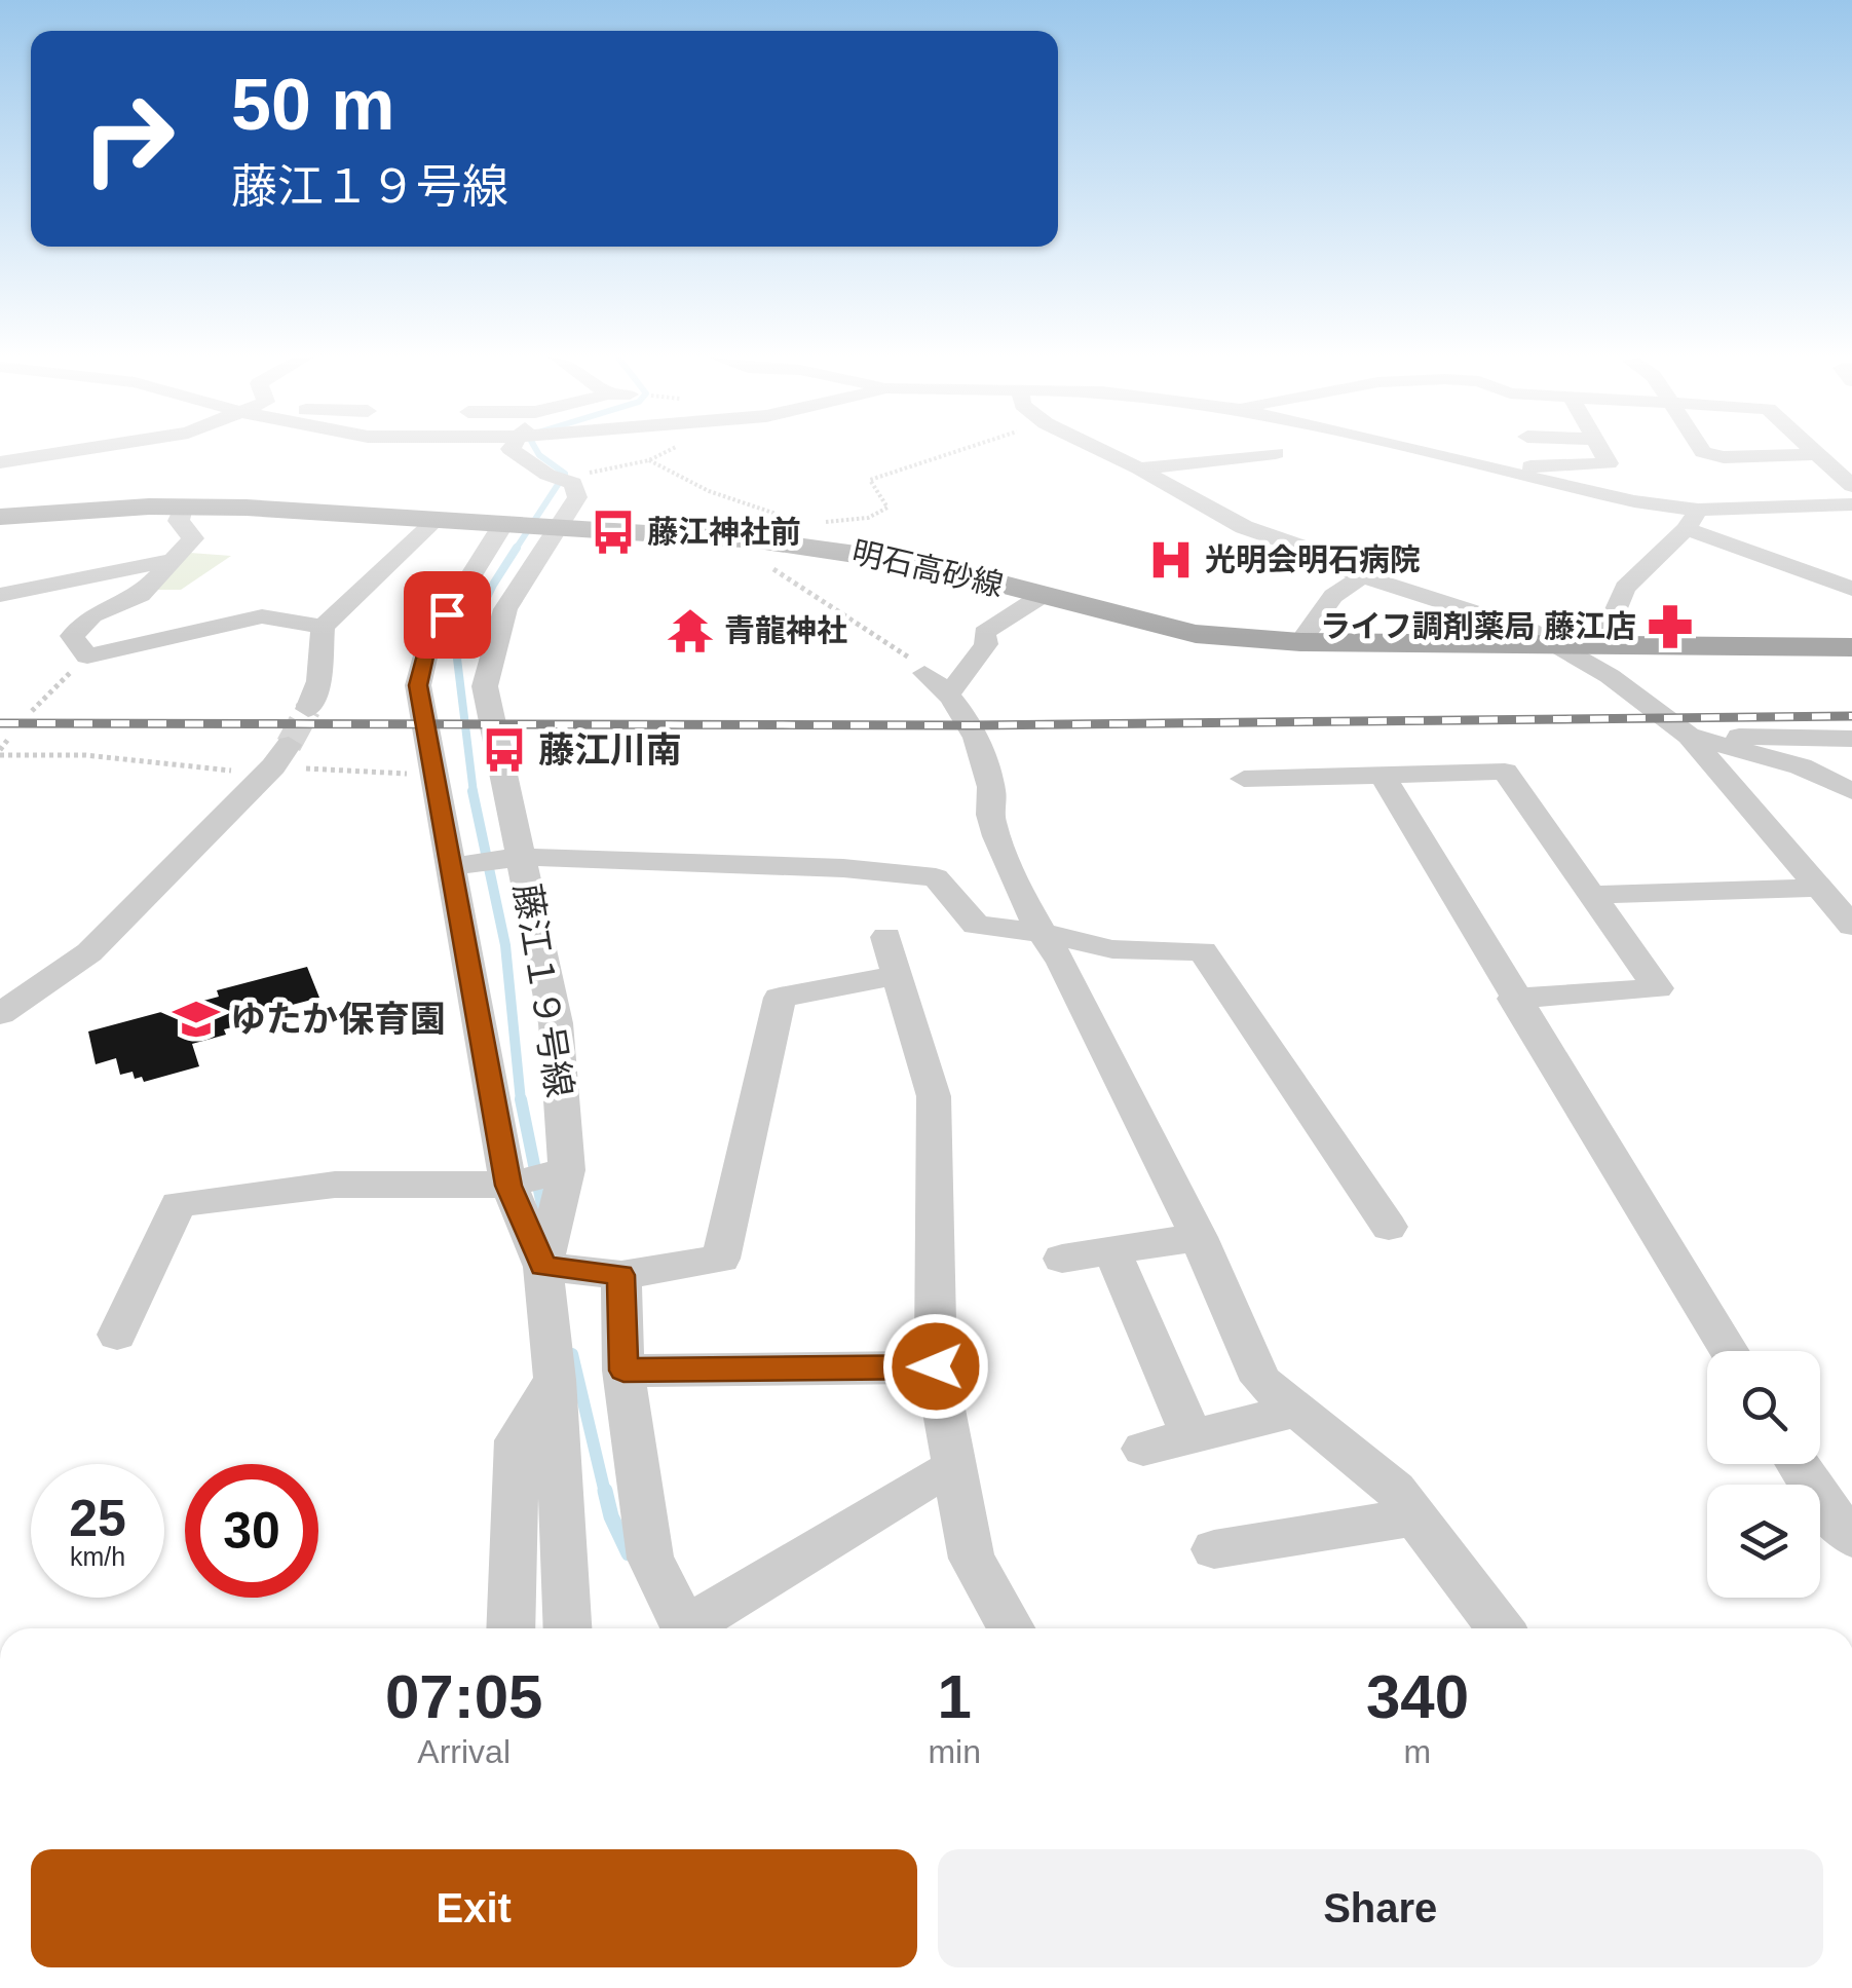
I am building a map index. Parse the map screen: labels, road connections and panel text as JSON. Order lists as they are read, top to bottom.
{
  "streets": {
    "main road": ["明石高砂線"],
    "street": ["藤江１９号線"]
  },
  "crossings": [
    ["明石高砂線", "藤江１９号線"]
  ],
  "places": {
    "bus stop": ["藤江神社前", "藤江川南"],
    "hospital": ["光明会明石病院"],
    "pharmacy": ["ライフ調剤薬局 藤江店"],
    "temple": ["青龍神社"],
    "school or university": ["ゆたか保育園"]
  },
  "page": {
    "turn": ["50 m", "藤江１９号線"],
    "speed": "25 km/h",
    "limit": "30",
    "eta": [
      "07:05",
      "Arrival",
      "1",
      "min",
      "340",
      "m"
    ],
    "buttons": ["Exit", "Share"]
  }
}
